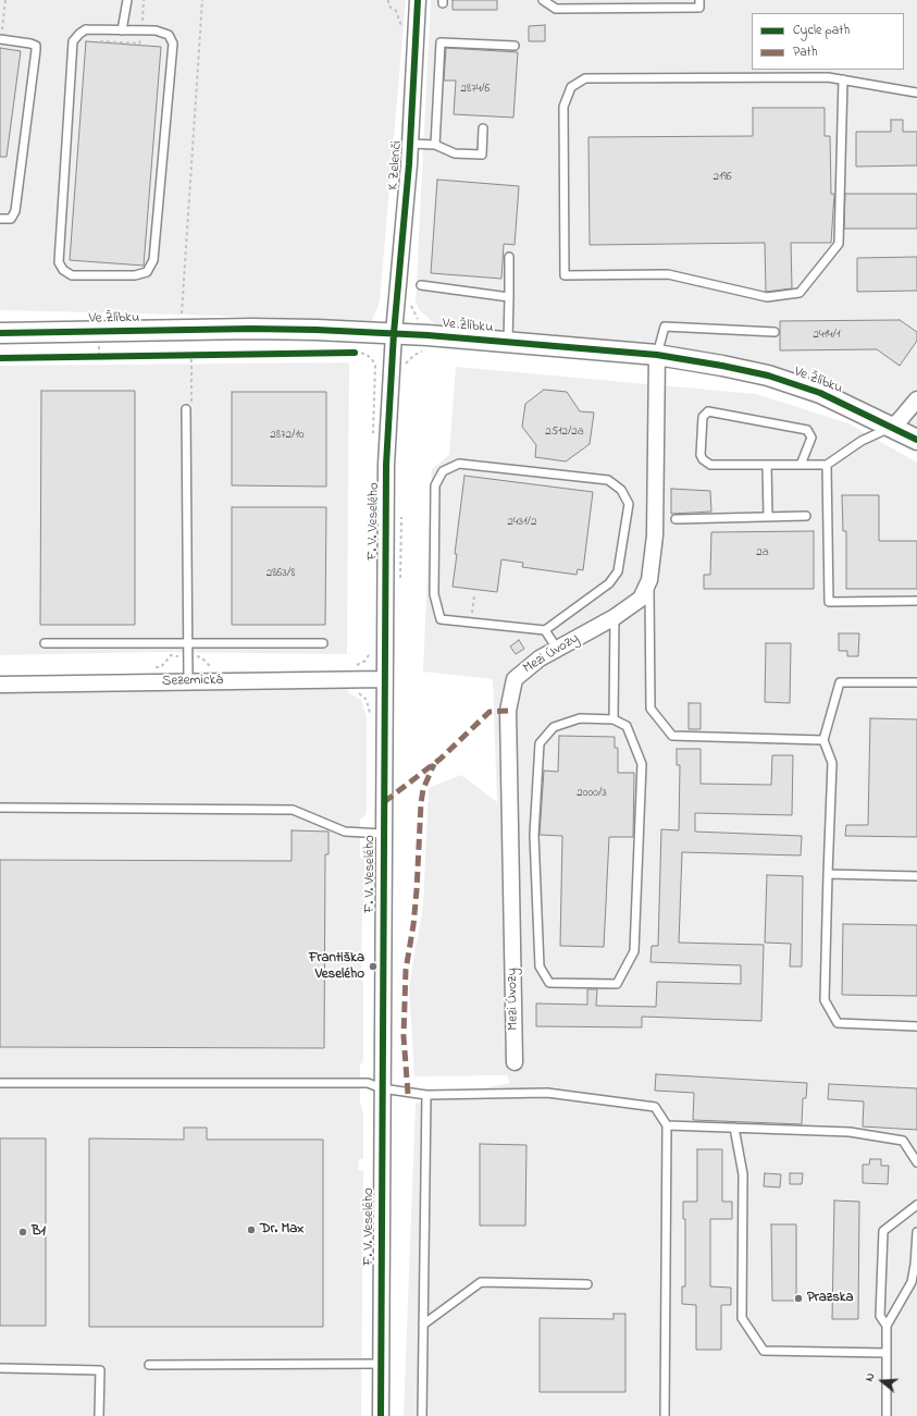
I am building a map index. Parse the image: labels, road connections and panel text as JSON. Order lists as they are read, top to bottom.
{
  "streets": {
    "street": [
      "K Zelenči",
      "Ve Žlíbku",
      "F. V. Veselého",
      "Mezi Úvozy",
      "Sezemická"
    ]
  },
  "crossings": [
    ["K Zelenči", "Ve Žlíbku"],
    ["K Zelenči", "F. V. Veselého"],
    ["Ve Žlíbku", "F. V. Veselého"],
    ["Ve Žlíbku", "Mezi Úvozy"],
    ["F. V. Veselého", "Sezemická"]
  ],
  "places": [
    "Františka Veselého",
    "Dr. Max",
    "B1",
    "Prazska"
  ],
  "house_numbers": [
    "2874/6",
    "2196",
    "2414/1",
    "2512/2a",
    "2872/10",
    "2431/2",
    "2a",
    "2863/8",
    "2000/3"
  ],
  "legend": ["Cycle path", "Path"],
  "north": "left"
}
